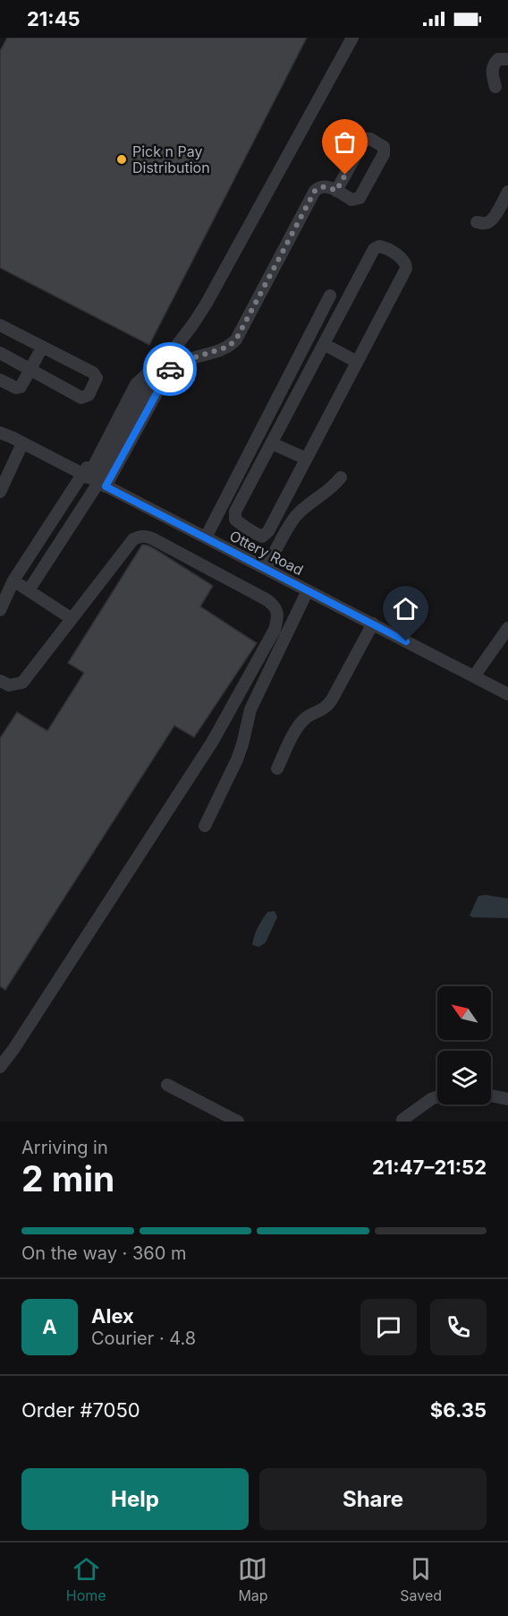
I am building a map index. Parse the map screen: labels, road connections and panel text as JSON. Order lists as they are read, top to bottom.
{
  "streets": {
    "street": ["Ottery Road"]
  },
  "places": ["Pick n Pay Distribution"],
  "north": "top left",
  "page": {
    "status": "21:45",
    "heading": ["2 min", "Arriving in", "21:47–21:52"],
    "panel": [
      "Alex",
      "Courier · 4.8",
      "Order #7050",
      "$6.35"
    ],
    "bar": "On the way · 360 m",
    "round": "A",
    "buttons": ["Help", "Share"],
    "tabs": ["Home", "Map", "Saved"]
  }
}
